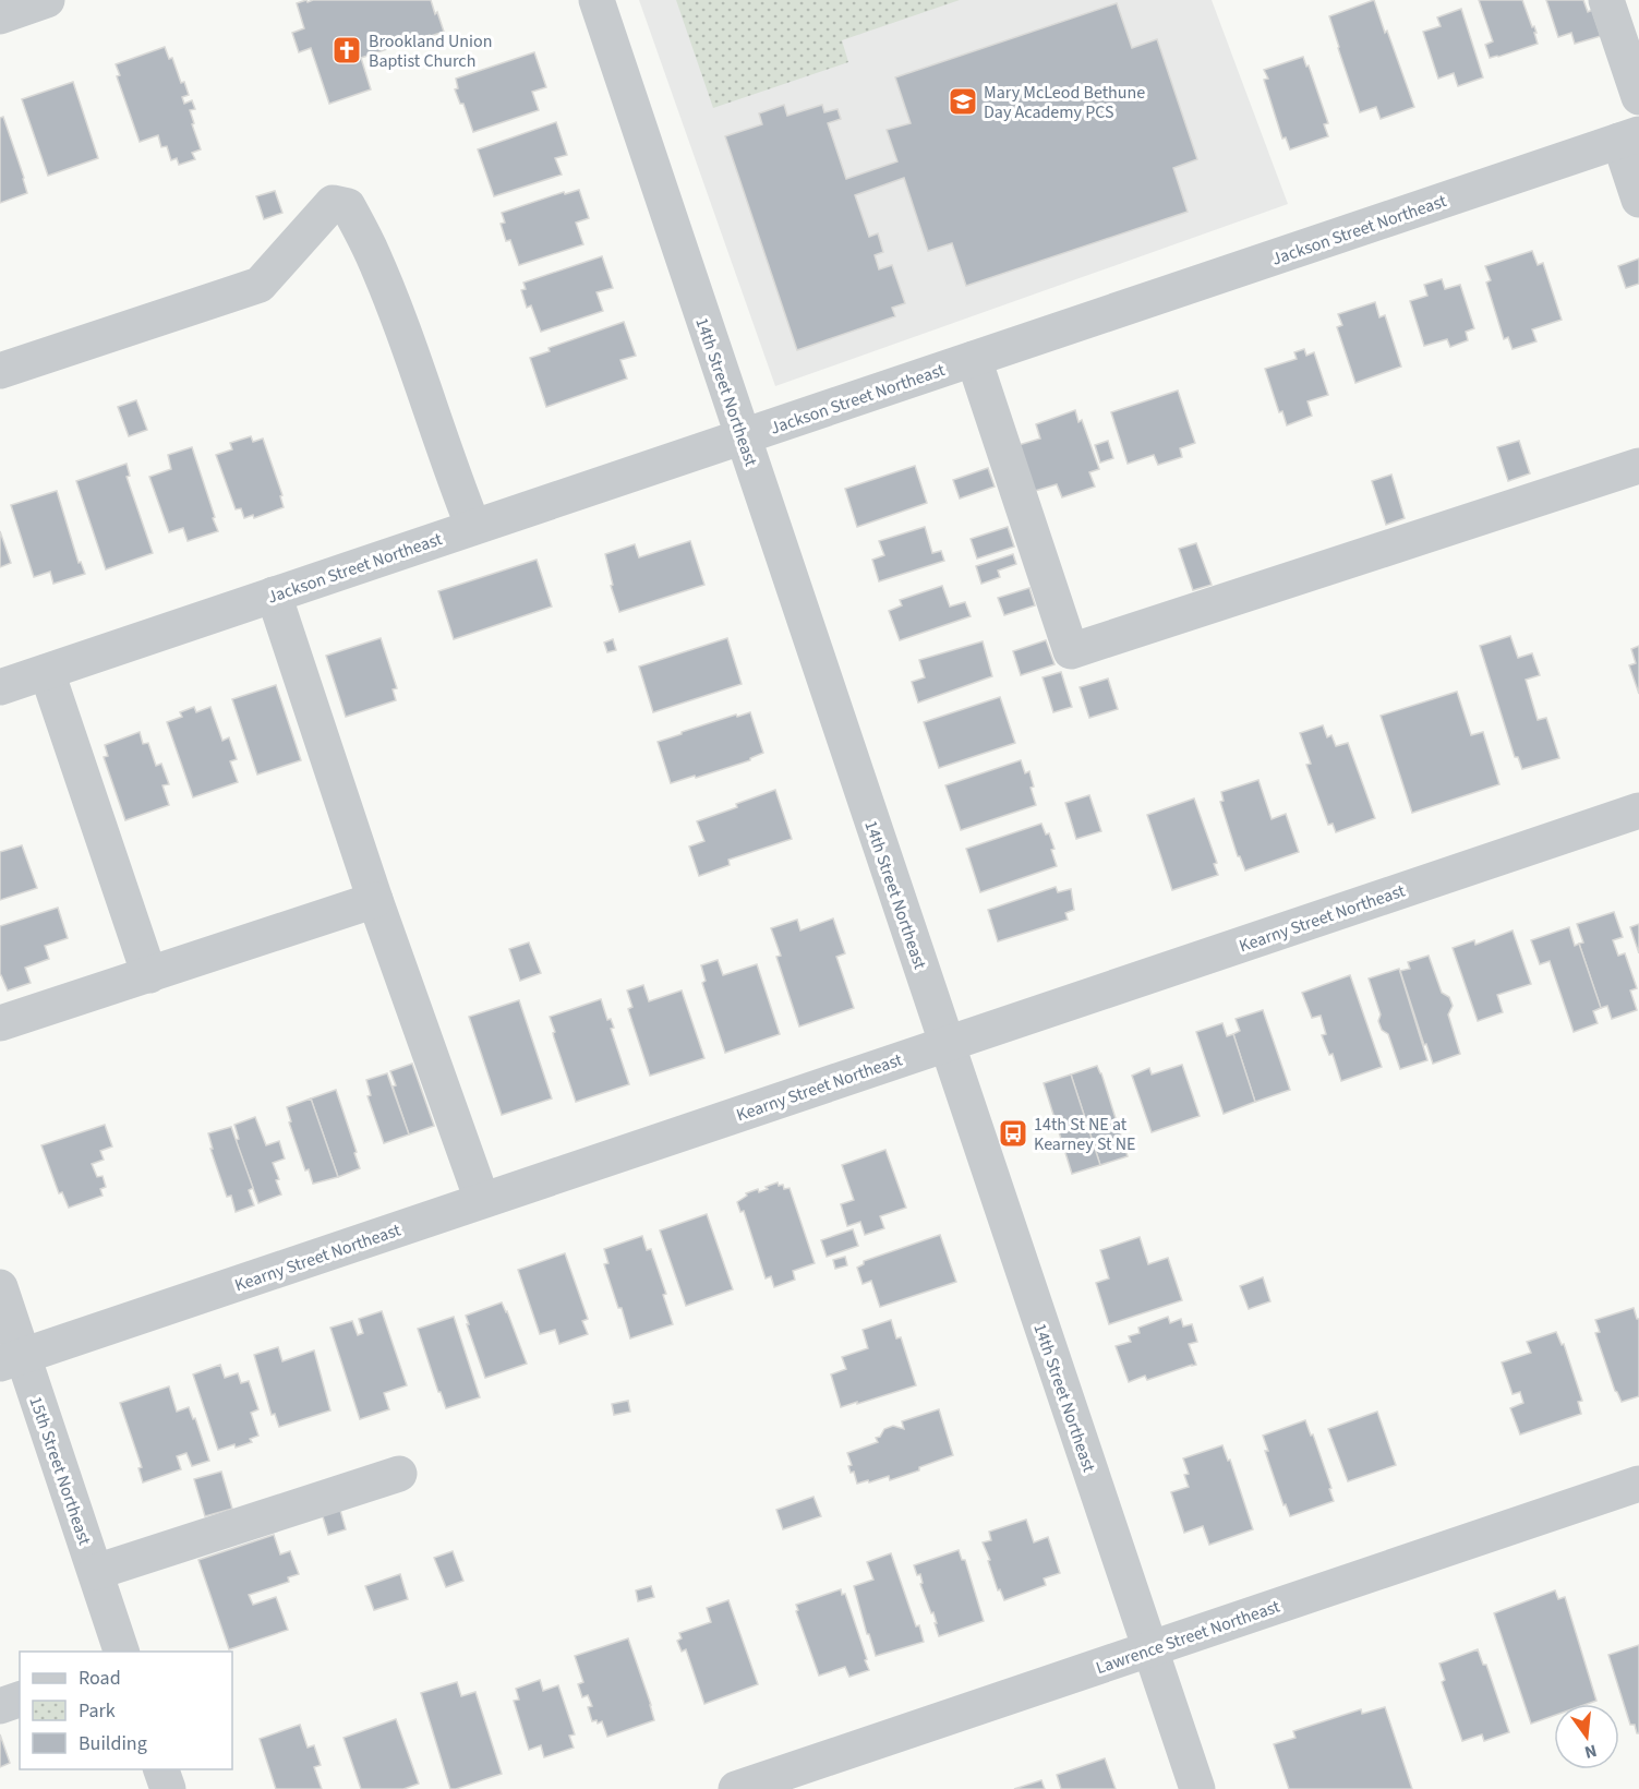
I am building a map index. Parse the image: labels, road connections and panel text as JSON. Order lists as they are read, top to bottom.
{
  "streets": {
    "street": [
      "Jackson Street Northeast",
      "14th Street Northeast",
      "Kearny Street Northeast",
      "15th Street Northeast",
      "Lawrence Street Northeast"
    ]
  },
  "crossings": [
    ["Jackson Street Northeast", "14th Street Northeast"],
    ["14th Street Northeast", "Kearny Street Northeast"],
    ["14th Street Northeast", "Lawrence Street Northeast"],
    ["Kearny Street Northeast", "15th Street Northeast"]
  ],
  "places": {
    "church": ["Brookland Union Baptist Church"],
    "school or university": ["Mary McLeod Bethune Day Academy PCS"],
    "bus stop": ["14th St NE at Kearney St NE"]
  },
  "legend": ["Road", "Park", "Building"],
  "north": "bottom"
}
